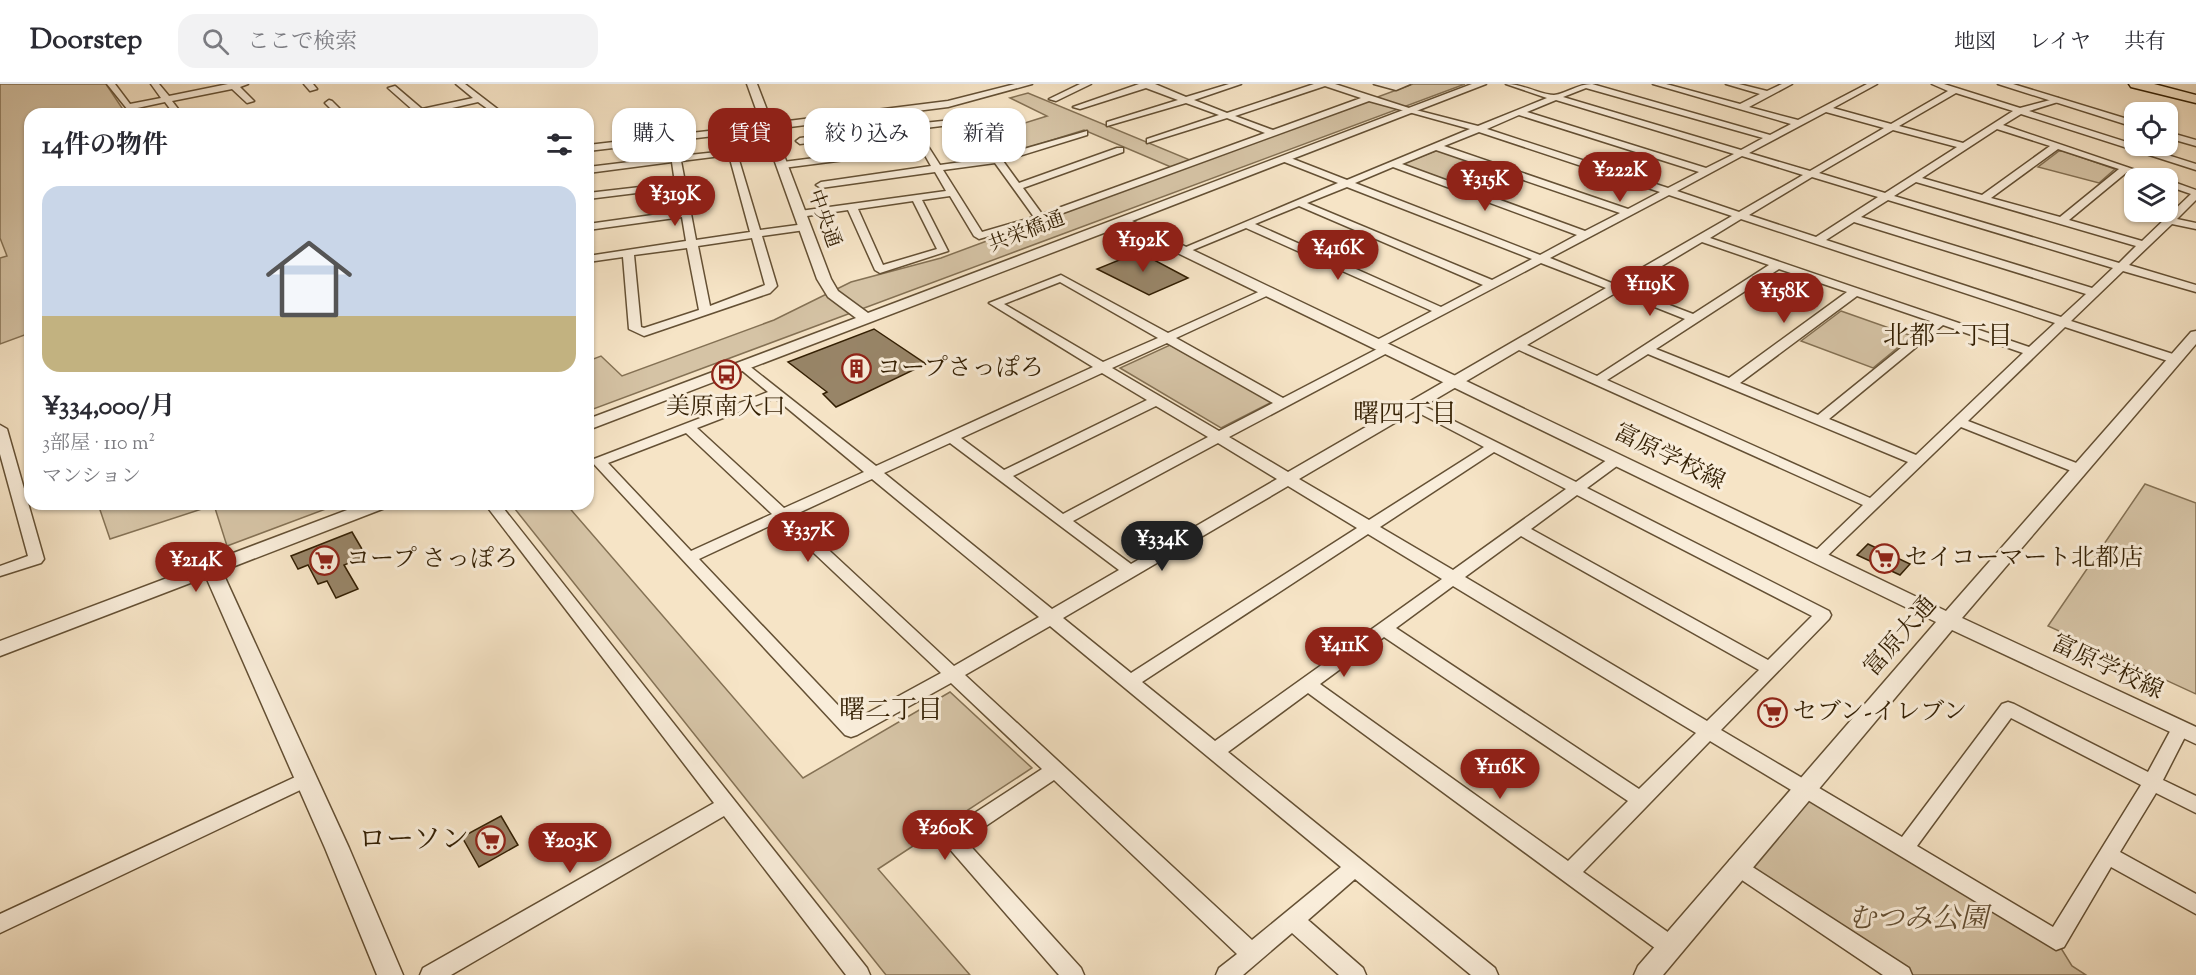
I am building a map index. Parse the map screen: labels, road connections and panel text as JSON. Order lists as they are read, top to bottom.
{
  "streets": {
    "street": [
      "中央通",
      "共栄橋通",
      "富原学校線",
      "富原大通"
    ]
  },
  "crossings": [
    ["中央通", "共栄橋通"],
    ["共栄橋通", "富原学校線"],
    ["富原学校線", "富原大通"]
  ],
  "districts": ["北都一丁目", "曙四丁目", "曙二丁目"],
  "parks": ["むつみ公園"],
  "places": {
    "building": ["コープさっぽろ"],
    "bus stop": ["美原南入口"],
    "supermarket": [
      "セイコーマート北都店",
      "コープ さっぽろ",
      "セブン-イレブン",
      "ローソン"
    ]
  },
  "page": {
    "header": "Doorstep",
    "search": "ここで検索",
    "nav": ["地図", "レイヤ", "共有"],
    "chip": [
      "購入",
      "賃貸",
      "絞り込み",
      "新着"
    ],
    "heading": "14件の物件",
    "price": [
      "¥222K",
      "¥315K",
      "¥319K",
      "¥192K",
      "¥416K",
      "¥119K",
      "¥158K",
      "¥337K",
      "¥334K",
      "¥214K",
      "¥411K",
      "¥116K",
      "¥260K",
      "¥203K"
    ],
    "list": [
      {
        "name": "¥334,000/月",
        "note": "3部屋 · 110 m² · マンション"
      }
    ]
  }
}
